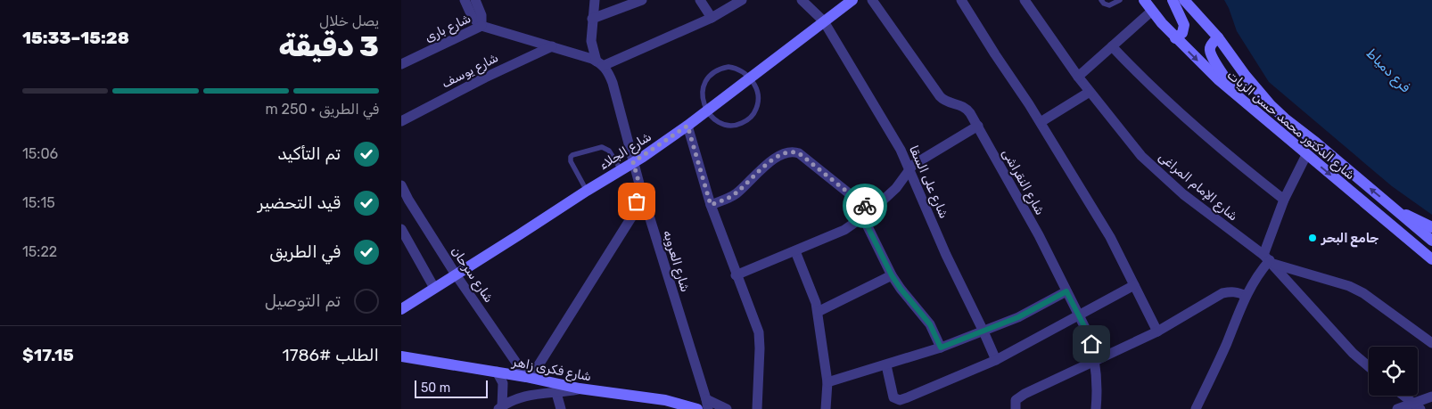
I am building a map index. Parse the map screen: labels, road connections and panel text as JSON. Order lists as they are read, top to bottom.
{
  "streets": {
    "street": [
      "شارع بارى",
      "شارع يوسف",
      "شارع الدكتور محمد حسن الزيات",
      "شارع الجلاء",
      "شارع على السقا",
      "شارع النقراشى",
      "شارع الإمام المراغى",
      "شارع العروبه",
      "شارع سرحان",
      "شارع فكرى زاهر"
    ]
  },
  "crossings": [
    ["شارع الجلاء", "شارع على السقا"],
    ["شارع الجلاء", "شارع العروبه"],
    ["شارع الجلاء", "شارع سرحان"],
    ["شارع سرحان", "شارع فكرى زاهر"]
  ],
  "water": ["فرع دمياط"],
  "places": ["جامع البحر"],
  "scale_bar": "50 m",
  "page": {
    "heading": ["3 دقيقة", "يصل خلال", "15:28–15:33"],
    "panel": ["الطلب #1786", "$17.15"],
    "bar": "في الطريق · 250 m",
    "list": [
      ["تم التأكيد", "15:06"],
      ["قيد التحضير", "15:15"],
      ["في الطريق", "15:22"],
      "تم التوصيل"
    ],
    "scale": "50 m"
  }
}
